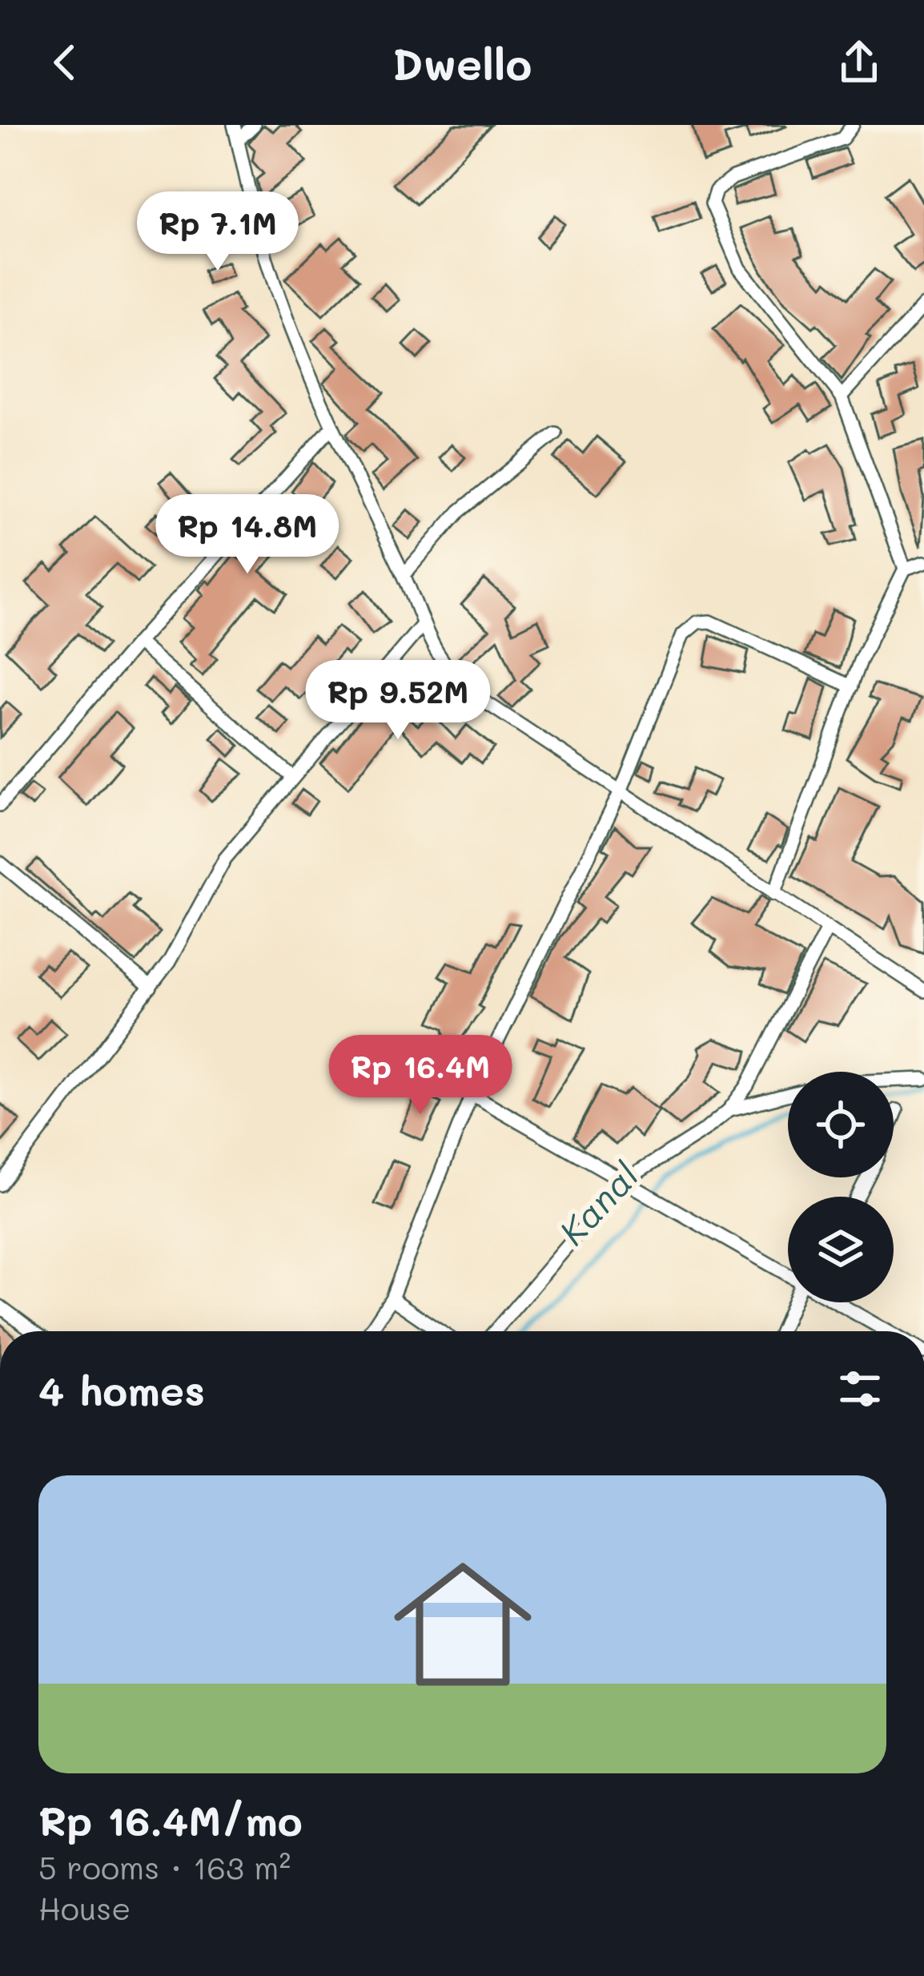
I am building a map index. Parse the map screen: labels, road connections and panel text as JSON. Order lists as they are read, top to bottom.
{
  "water": ["Kanal"],
  "page": {
    "header": "Dwello",
    "price": [
      "Rp 7.1M",
      "Rp 14.8M",
      "Rp 9.52M",
      "Rp 16.4M"
    ],
    "heading": "4 homes",
    "list": [
      {
        "name": "Rp 16.4M/mo",
        "note": "5 rooms · 163 m² · House"
      }
    ]
  }
}
